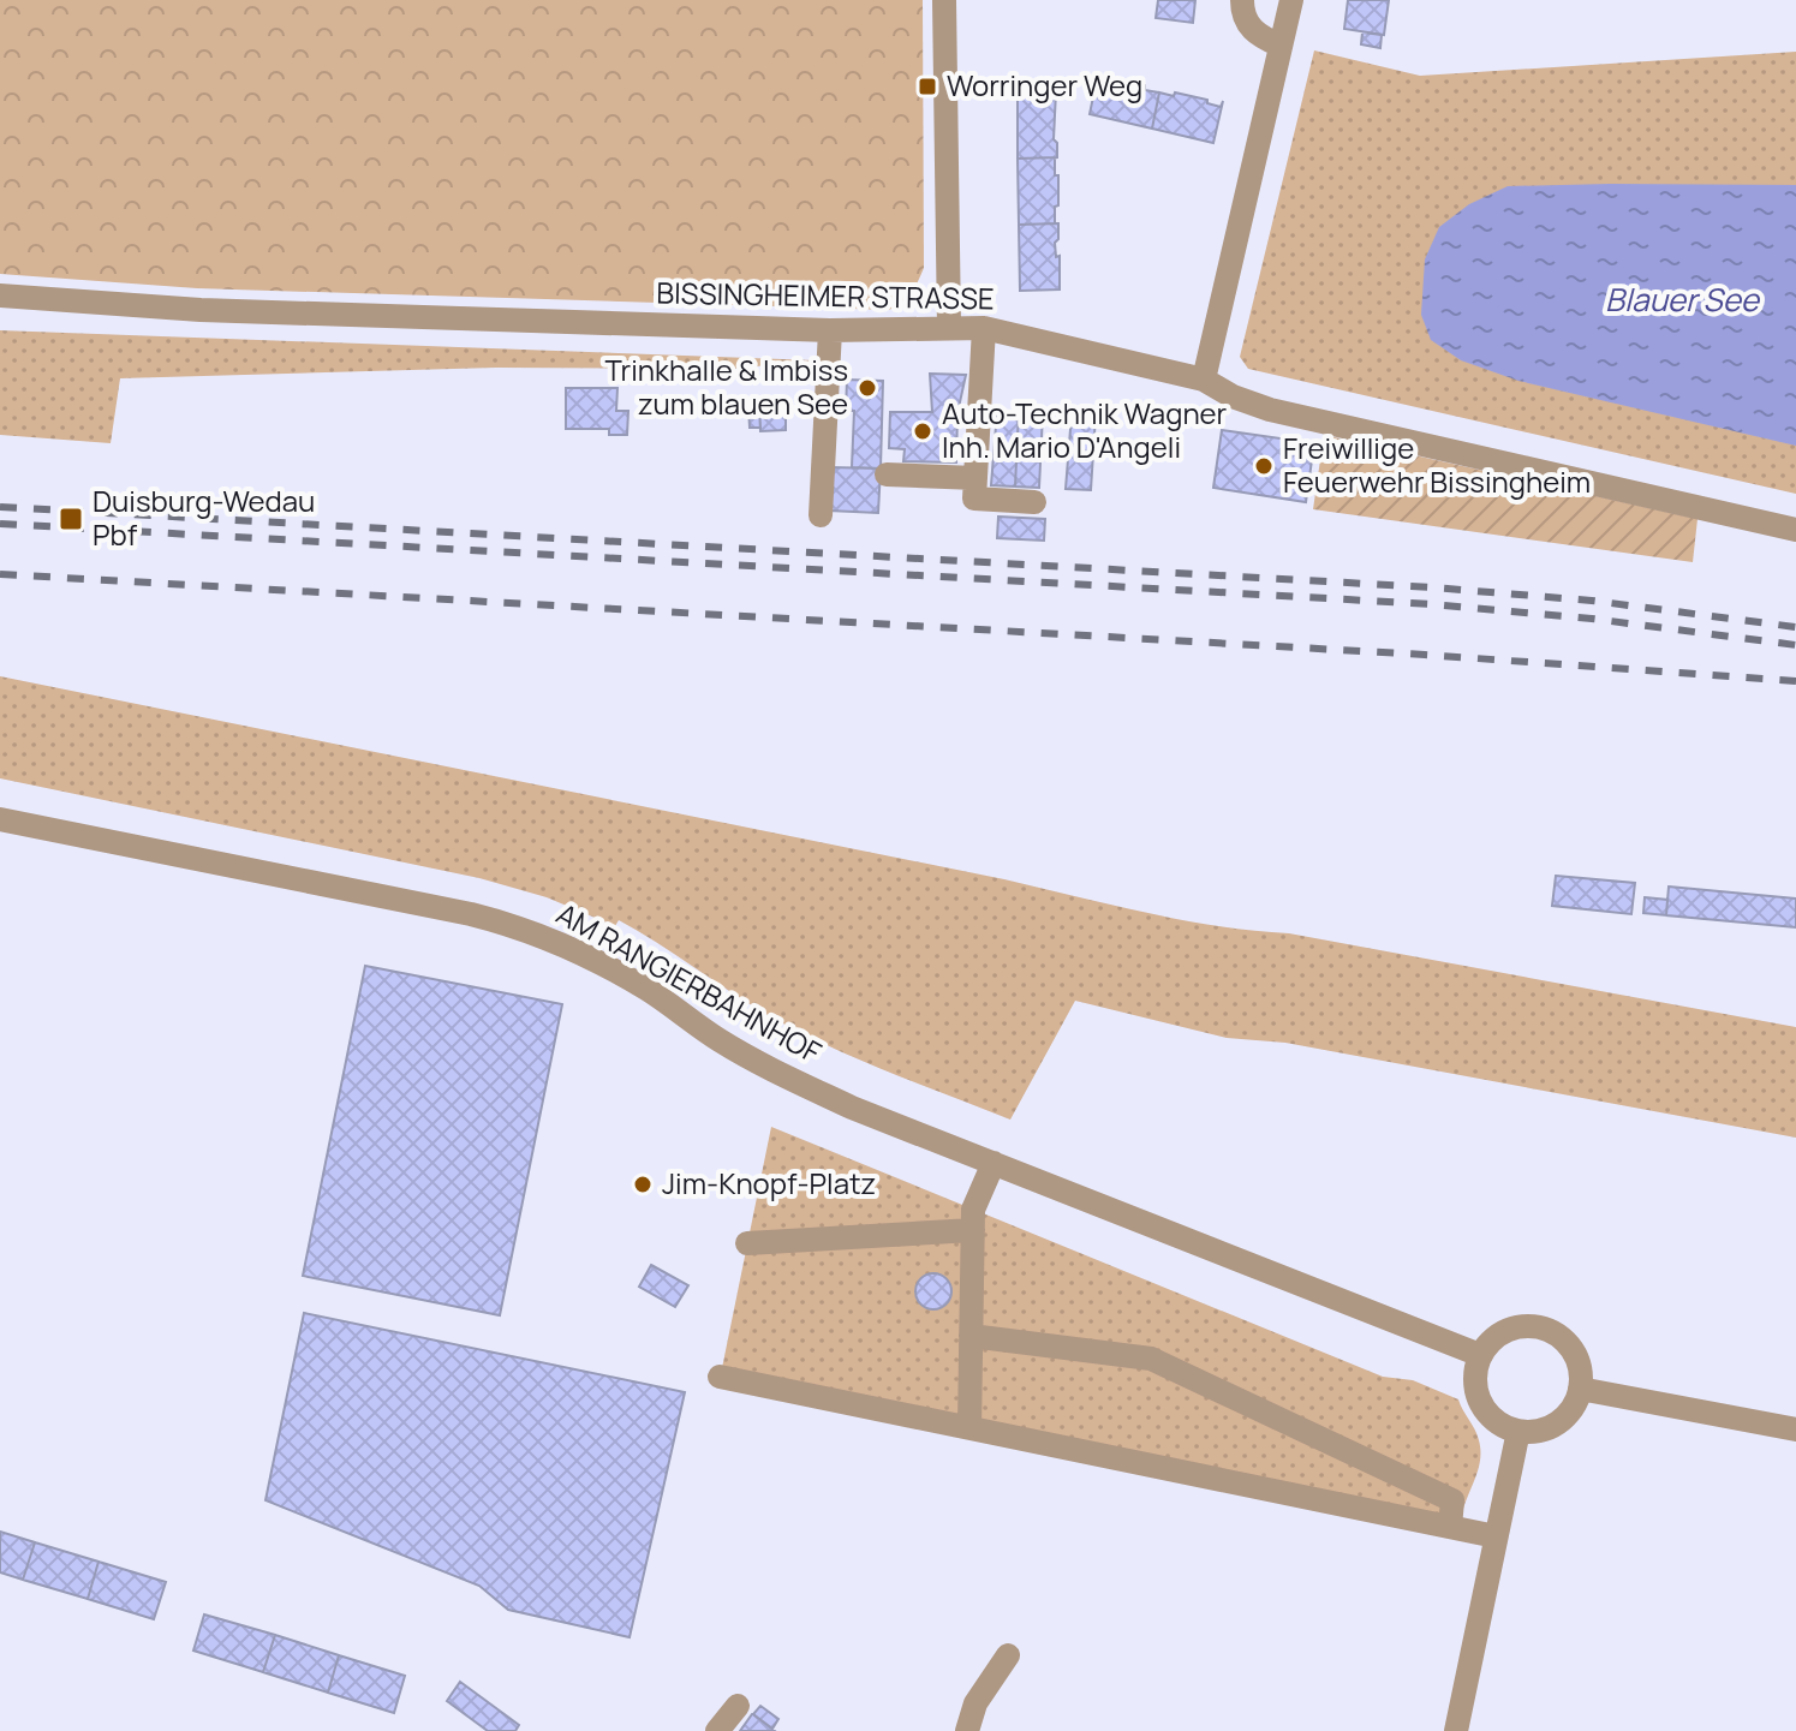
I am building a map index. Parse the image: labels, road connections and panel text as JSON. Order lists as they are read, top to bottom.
{
  "streets": {
    "street": ["BISSINGHEIMER STRASSE", "AM RANGIERBAHNHOF"]
  },
  "water": ["Blauer See"],
  "places": {
    "transit": ["Worringer Weg", "Duisburg-Wedau Pbf"],
    "other": [
      "Trinkhalle & Imbiss zum blauen See",
      "Auto-Technik Wagner Inh. Mario D'Angeli",
      "Freiwillige Feuerwehr Bissingheim",
      "Jim-Knopf-Platz"
    ]
  }
}
